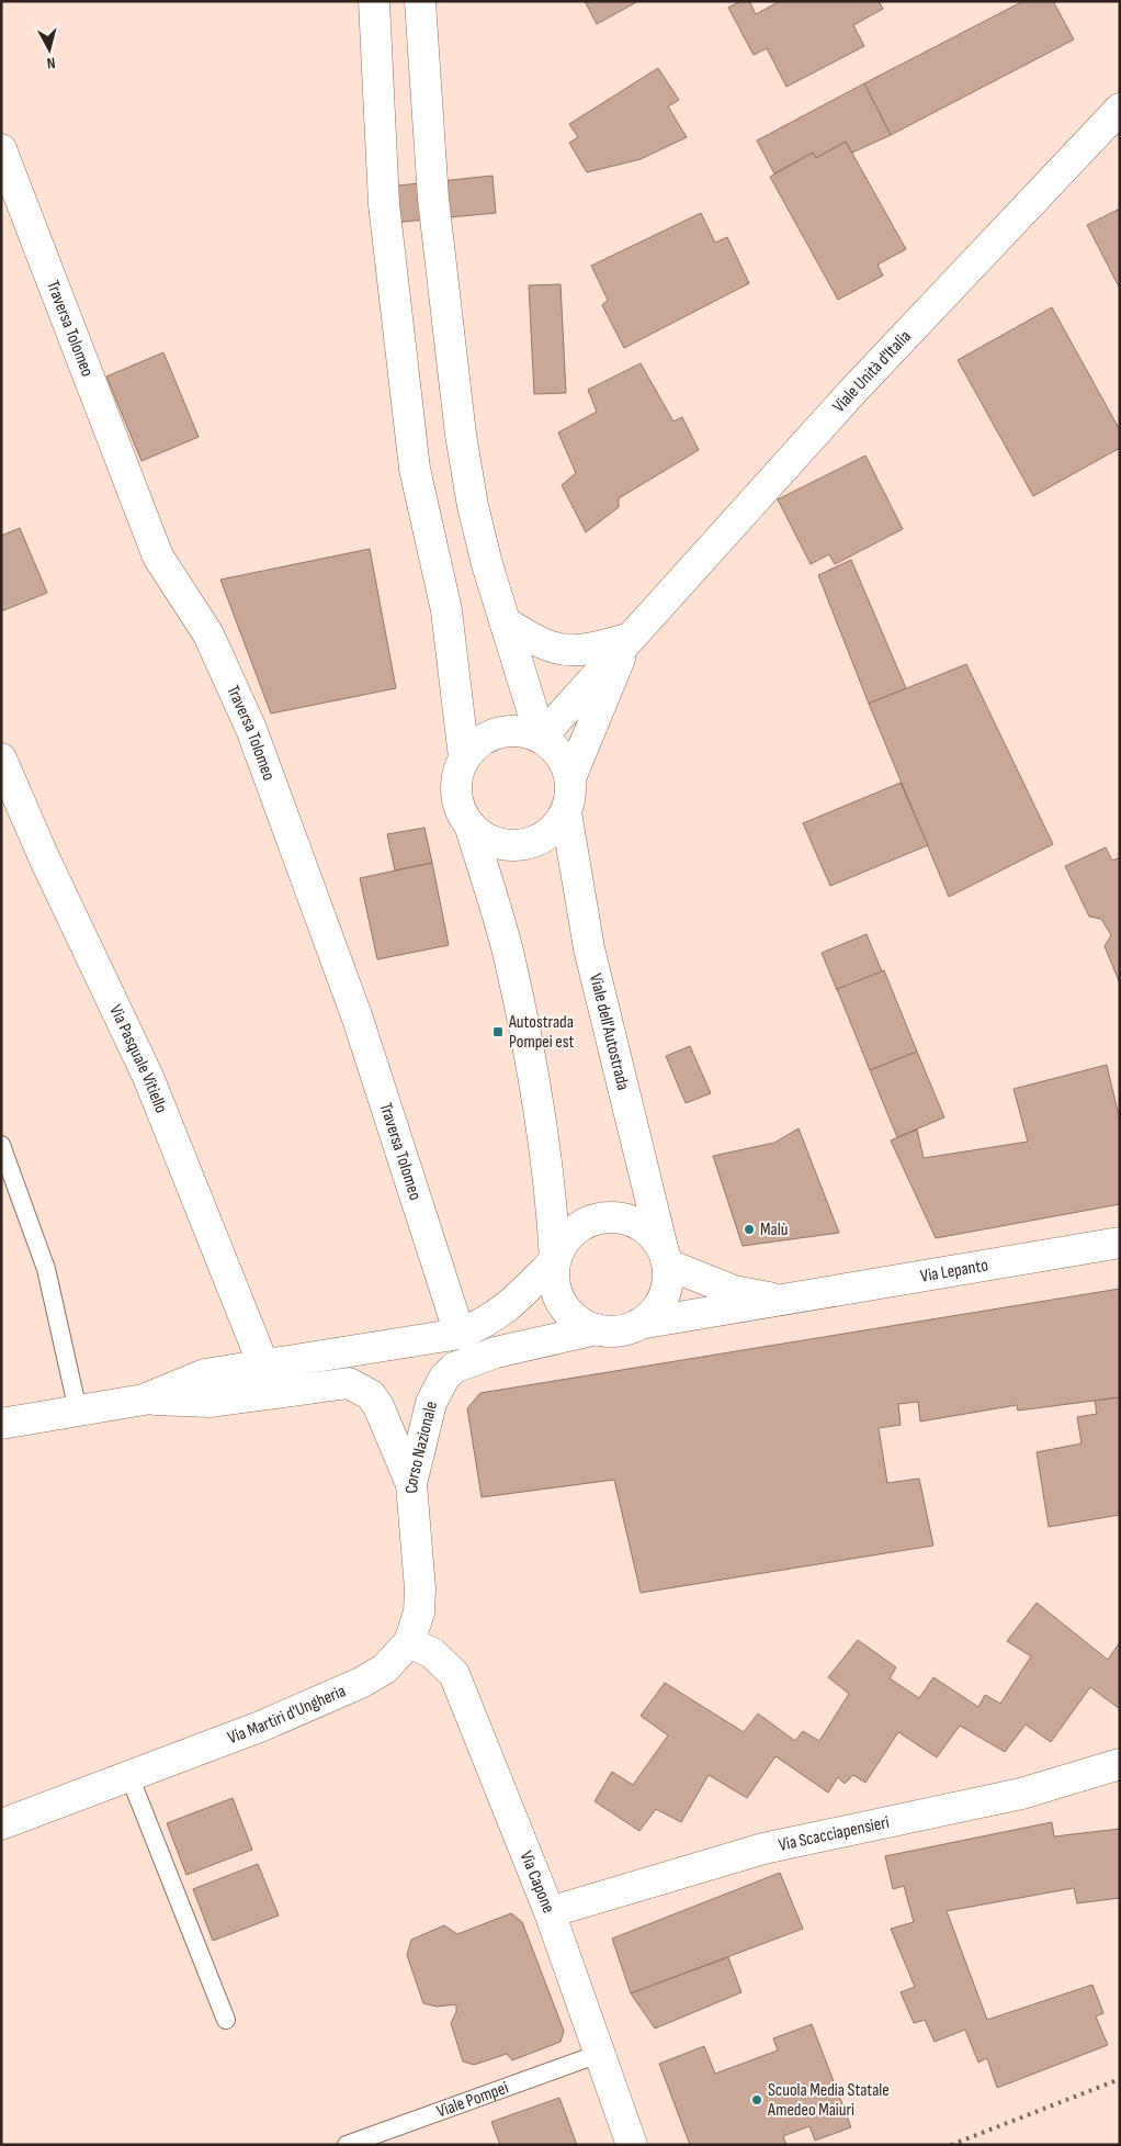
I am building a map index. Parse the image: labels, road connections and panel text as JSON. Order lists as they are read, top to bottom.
{
  "streets": {
    "main road": [
      "Traversa Tolomeo",
      "Viale Unità d'Italia",
      "Viale dell'Autostrada",
      "Via Pasquale Vitiello",
      "Via Lepanto",
      "Corso Nazionale",
      "Via Martiri d'Ungheria",
      "Via Scacciapensieri",
      "Via Capone"
    ],
    "lane": ["Viale Pompei"]
  },
  "crossings": [
    ["Traversa Tolomeo", "Corso Nazionale"],
    ["Viale Unità d'Italia", "Viale dell'Autostrada"],
    ["Viale dell'Autostrada", "Via Lepanto"],
    ["Viale dell'Autostrada", "Corso Nazionale"],
    ["Via Pasquale Vitiello", "Corso Nazionale"],
    ["Via Lepanto", "Corso Nazionale"],
    ["Corso Nazionale", "Via Martiri d'Ungheria"],
    ["Via Martiri d'Ungheria", "Via Capone"],
    ["Via Scacciapensieri", "Via Capone"],
    ["Via Capone", "Viale Pompei"]
  ],
  "places": {
    "transit": ["Autostrada Pompei est"],
    "other": ["Malù", "Scuola Media Statale Amedeo Maiuri"]
  },
  "north": "bottom"
}
